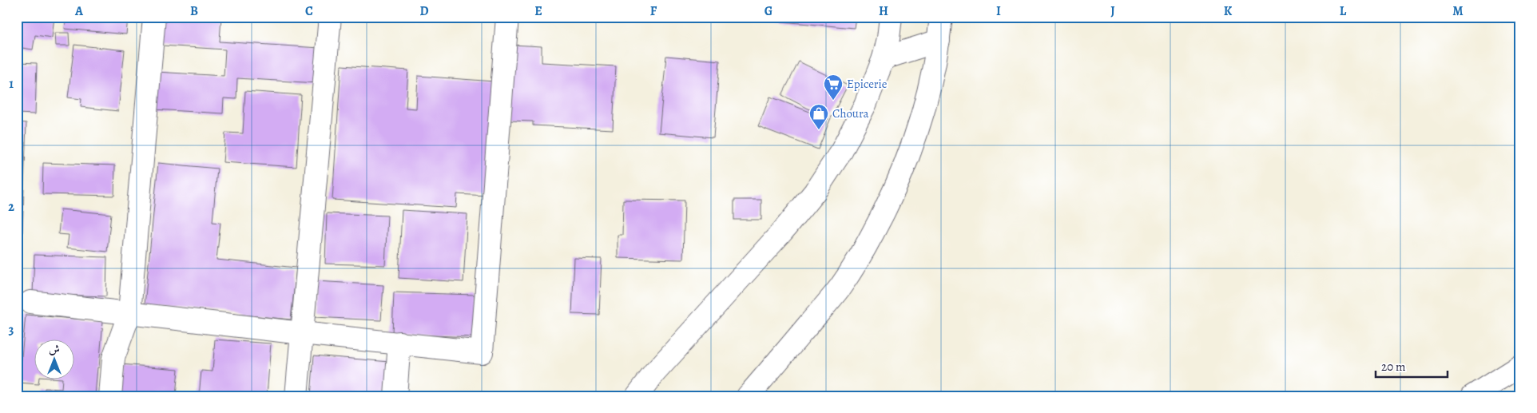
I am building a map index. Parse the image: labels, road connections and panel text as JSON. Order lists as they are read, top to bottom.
{
  "places": {
    "supermarket": ["Epicerie"],
    "shop": ["Choura"]
  },
  "scale_bar": "20 m",
  "north": "top",
  "grid": {
    "columns": [
      "A",
      "B",
      "C",
      "D",
      "E",
      "F",
      "G",
      "H",
      "I",
      "J",
      "K",
      "L",
      "M"
    ],
    "rows": ["1", "2", "3"]
  }
}
